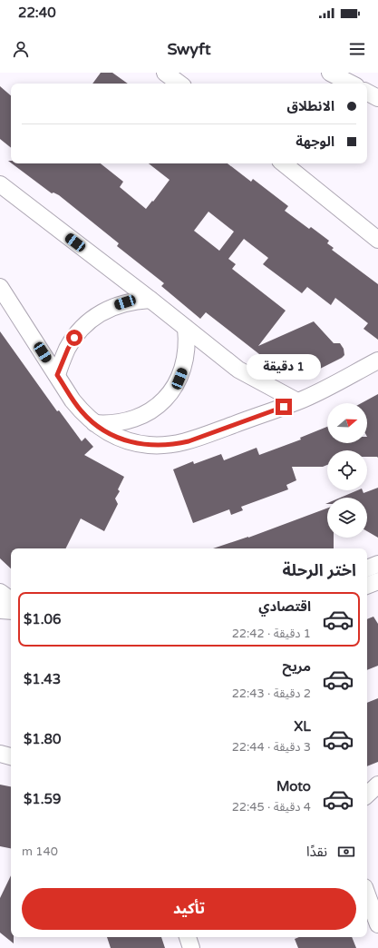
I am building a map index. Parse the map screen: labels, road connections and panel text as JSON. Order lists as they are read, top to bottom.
{
  "north": "right",
  "page": {
    "status": "22:40",
    "header": "Swyft",
    "banner": ["الانطلاق", "الوجهة"],
    "bubble": "1 دقيقة",
    "heading": "اختر الرحلة",
    "list": [
      {
        "name": "اقتصادي",
        "note": "1 دقيقة · 22:42",
        "value": "$1.06"
      },
      {
        "name": "مريح",
        "note": "2 دقيقة · 22:43",
        "value": "$1.43"
      },
      {
        "name": "XL",
        "note": "3 دقيقة · 22:44",
        "value": "$1.80"
      },
      {
        "name": "Moto",
        "note": "4 دقيقة · 22:45",
        "value": "$1.59"
      }
    ],
    "pay": ["نقدًا", "140 m"],
    "buttons": "تأكيد"
  }
}
